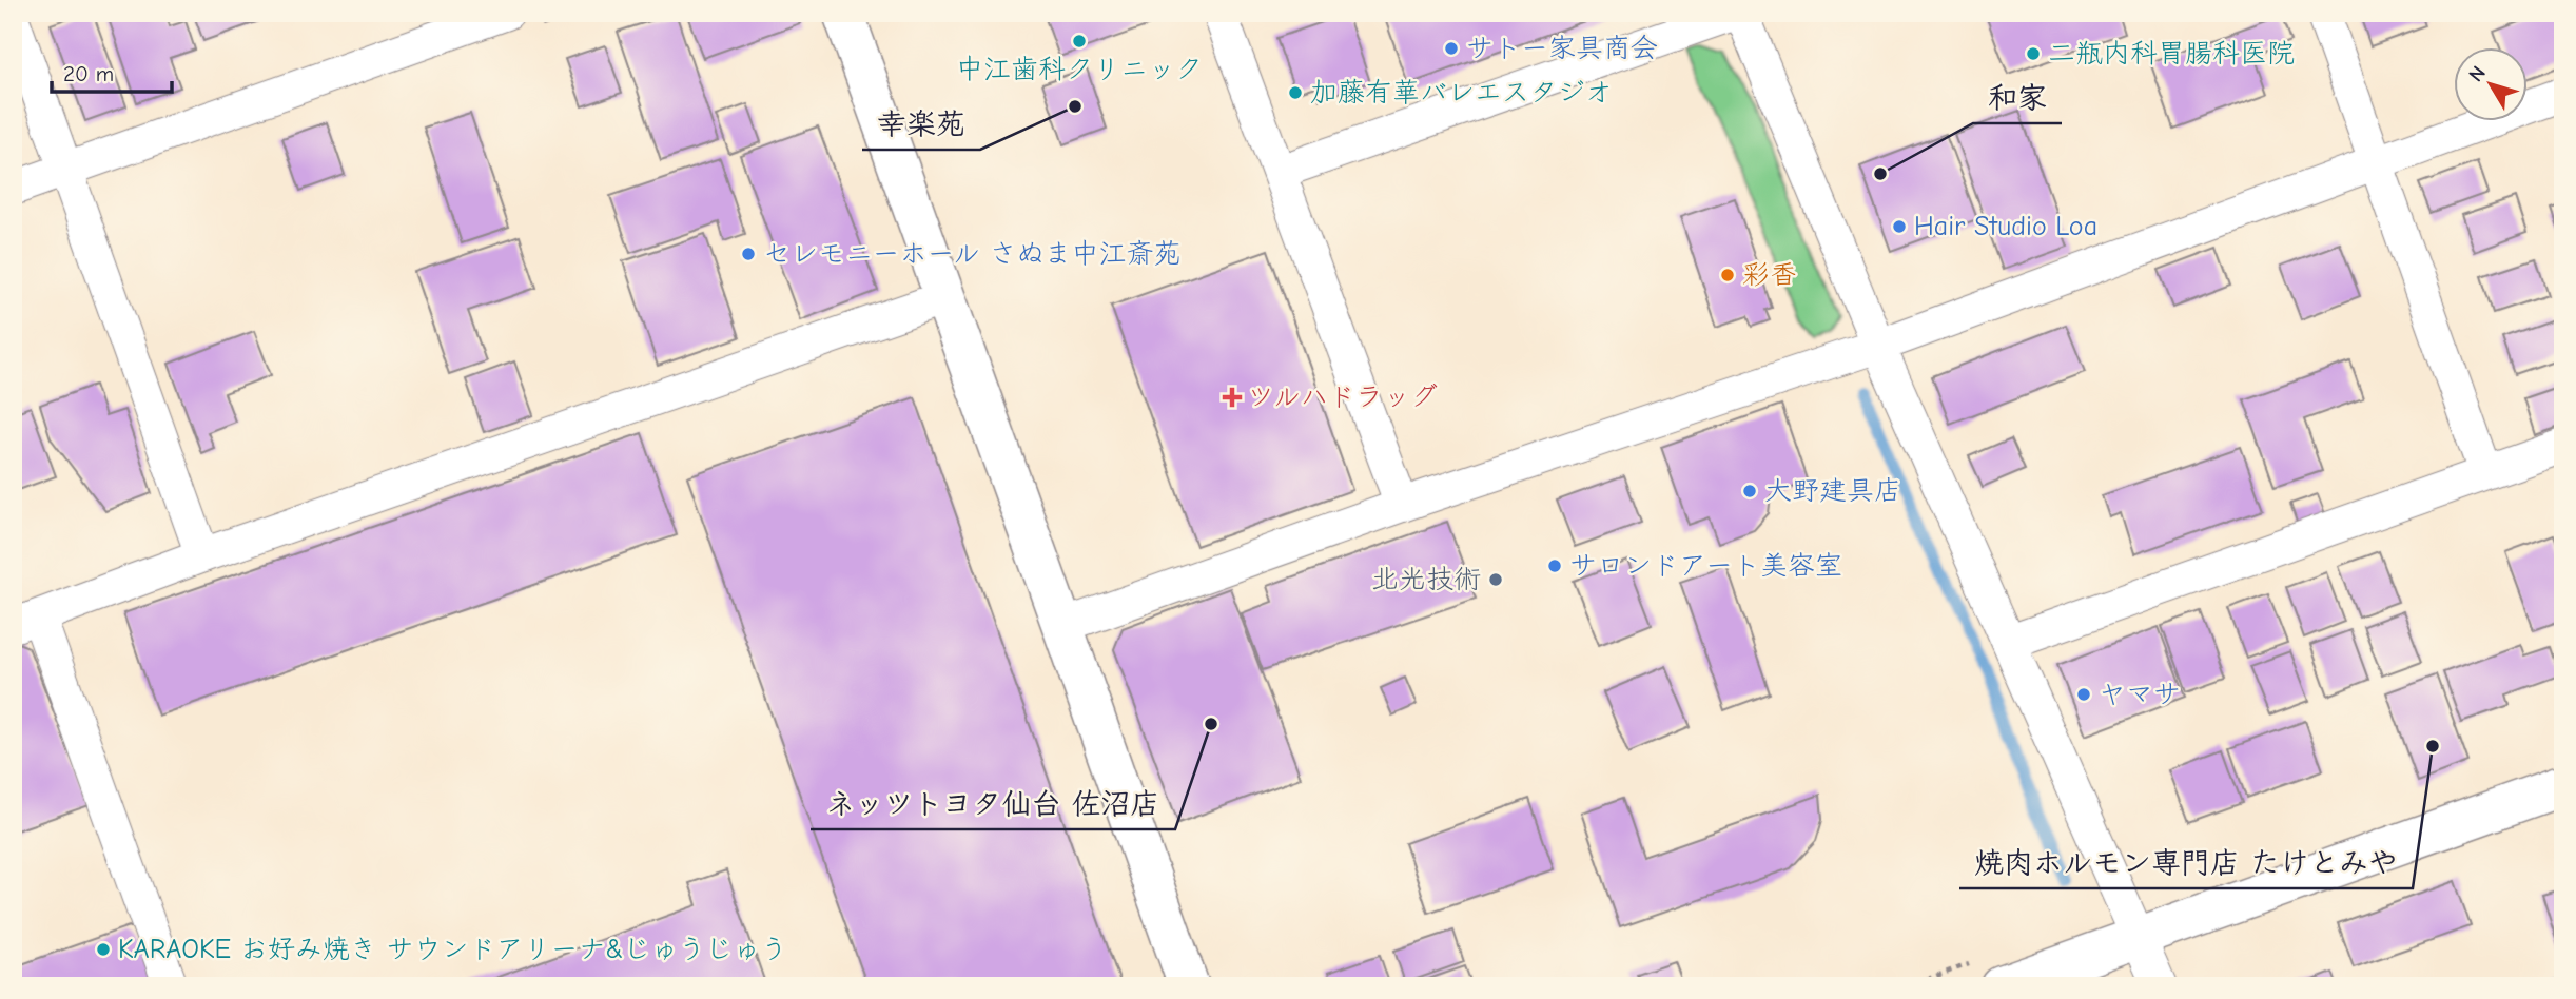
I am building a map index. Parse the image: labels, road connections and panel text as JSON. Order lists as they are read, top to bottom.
{
  "places": {
    "other": [
      "中江歯科クリニック",
      "サトー家具商会",
      "二瓶内科胃腸科医院",
      "加藤有華バレエスタジオ",
      "幸楽苑",
      "和家",
      "Hair Studio Loa",
      "セレモニーホール さぬま中江斎苑",
      "彩香",
      "大野建具店",
      "サロンドアート美容室",
      "北光技術",
      "ヤマサ",
      "ネッツトヨタ仙台 佐沼店",
      "焼肉ホルモン専門店 たけとみや",
      "KARAOKE お好み焼き サウンドアリーナ&じゅうじゅう"
    ],
    "health": ["ツルハドラッグ"]
  },
  "scale_bar": "20 m",
  "north": "top left"
}
